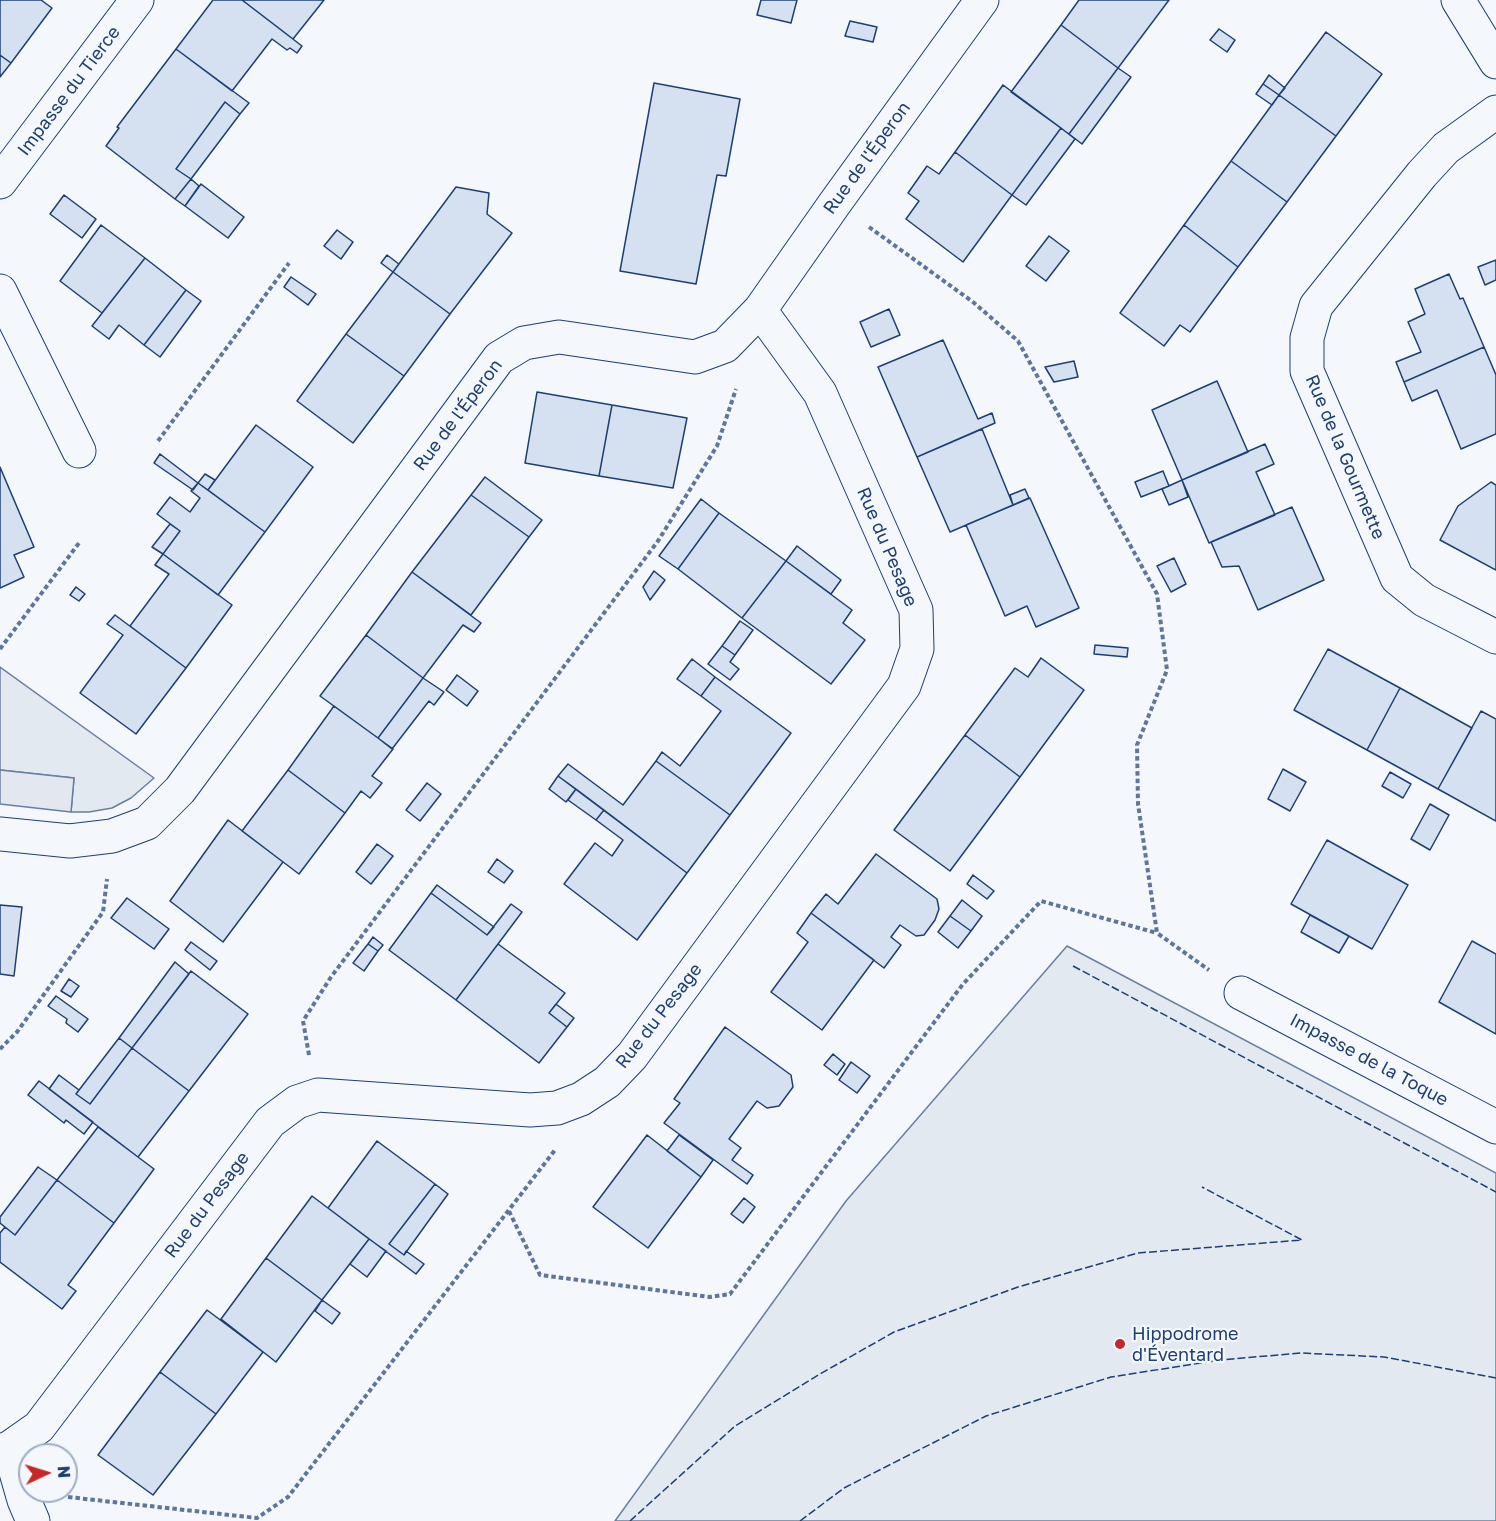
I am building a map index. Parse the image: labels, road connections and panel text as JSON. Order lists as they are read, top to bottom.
{
  "streets": {
    "street": [
      "Impasse du Tierce",
      "Rue de l'Éperon",
      "Rue de la Gourmette",
      "Rue du Pesage",
      "Impasse de la Toque"
    ]
  },
  "crossings": [
    ["Rue de l'Éperon", "Rue du Pesage"]
  ],
  "places": ["Hippodrome d'Éventard"],
  "north": "right"
}
